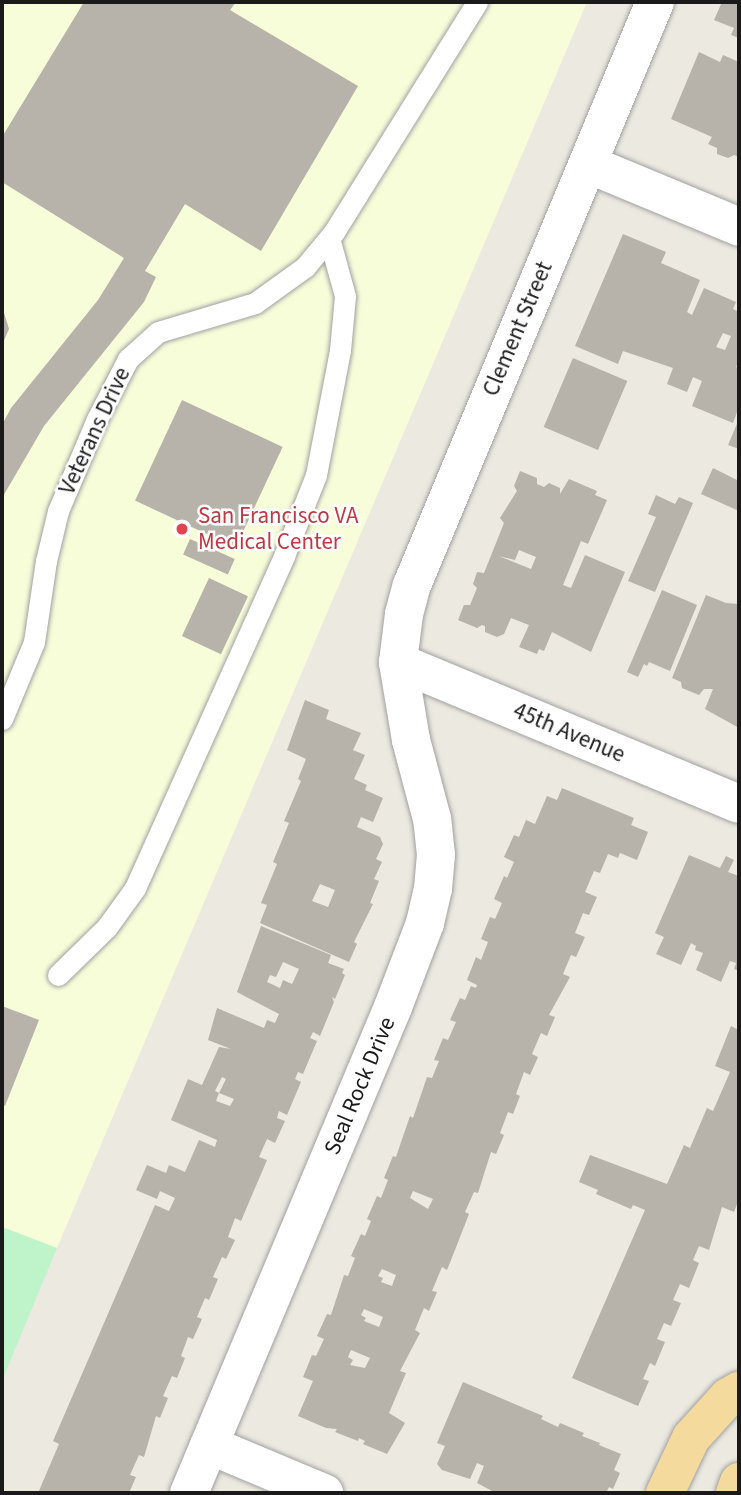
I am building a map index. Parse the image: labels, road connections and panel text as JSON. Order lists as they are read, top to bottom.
{
  "streets": {
    "street": ["Clement Street", "45th Avenue", "Seal Rock Drive"],
    "lane": ["Veterans Drive"]
  },
  "crossings": [
    ["Clement Street", "45th Avenue"],
    ["Clement Street", "Seal Rock Drive"],
    ["45th Avenue", "Seal Rock Drive"]
  ],
  "places": ["San Francisco VA Medical Center"]
}
